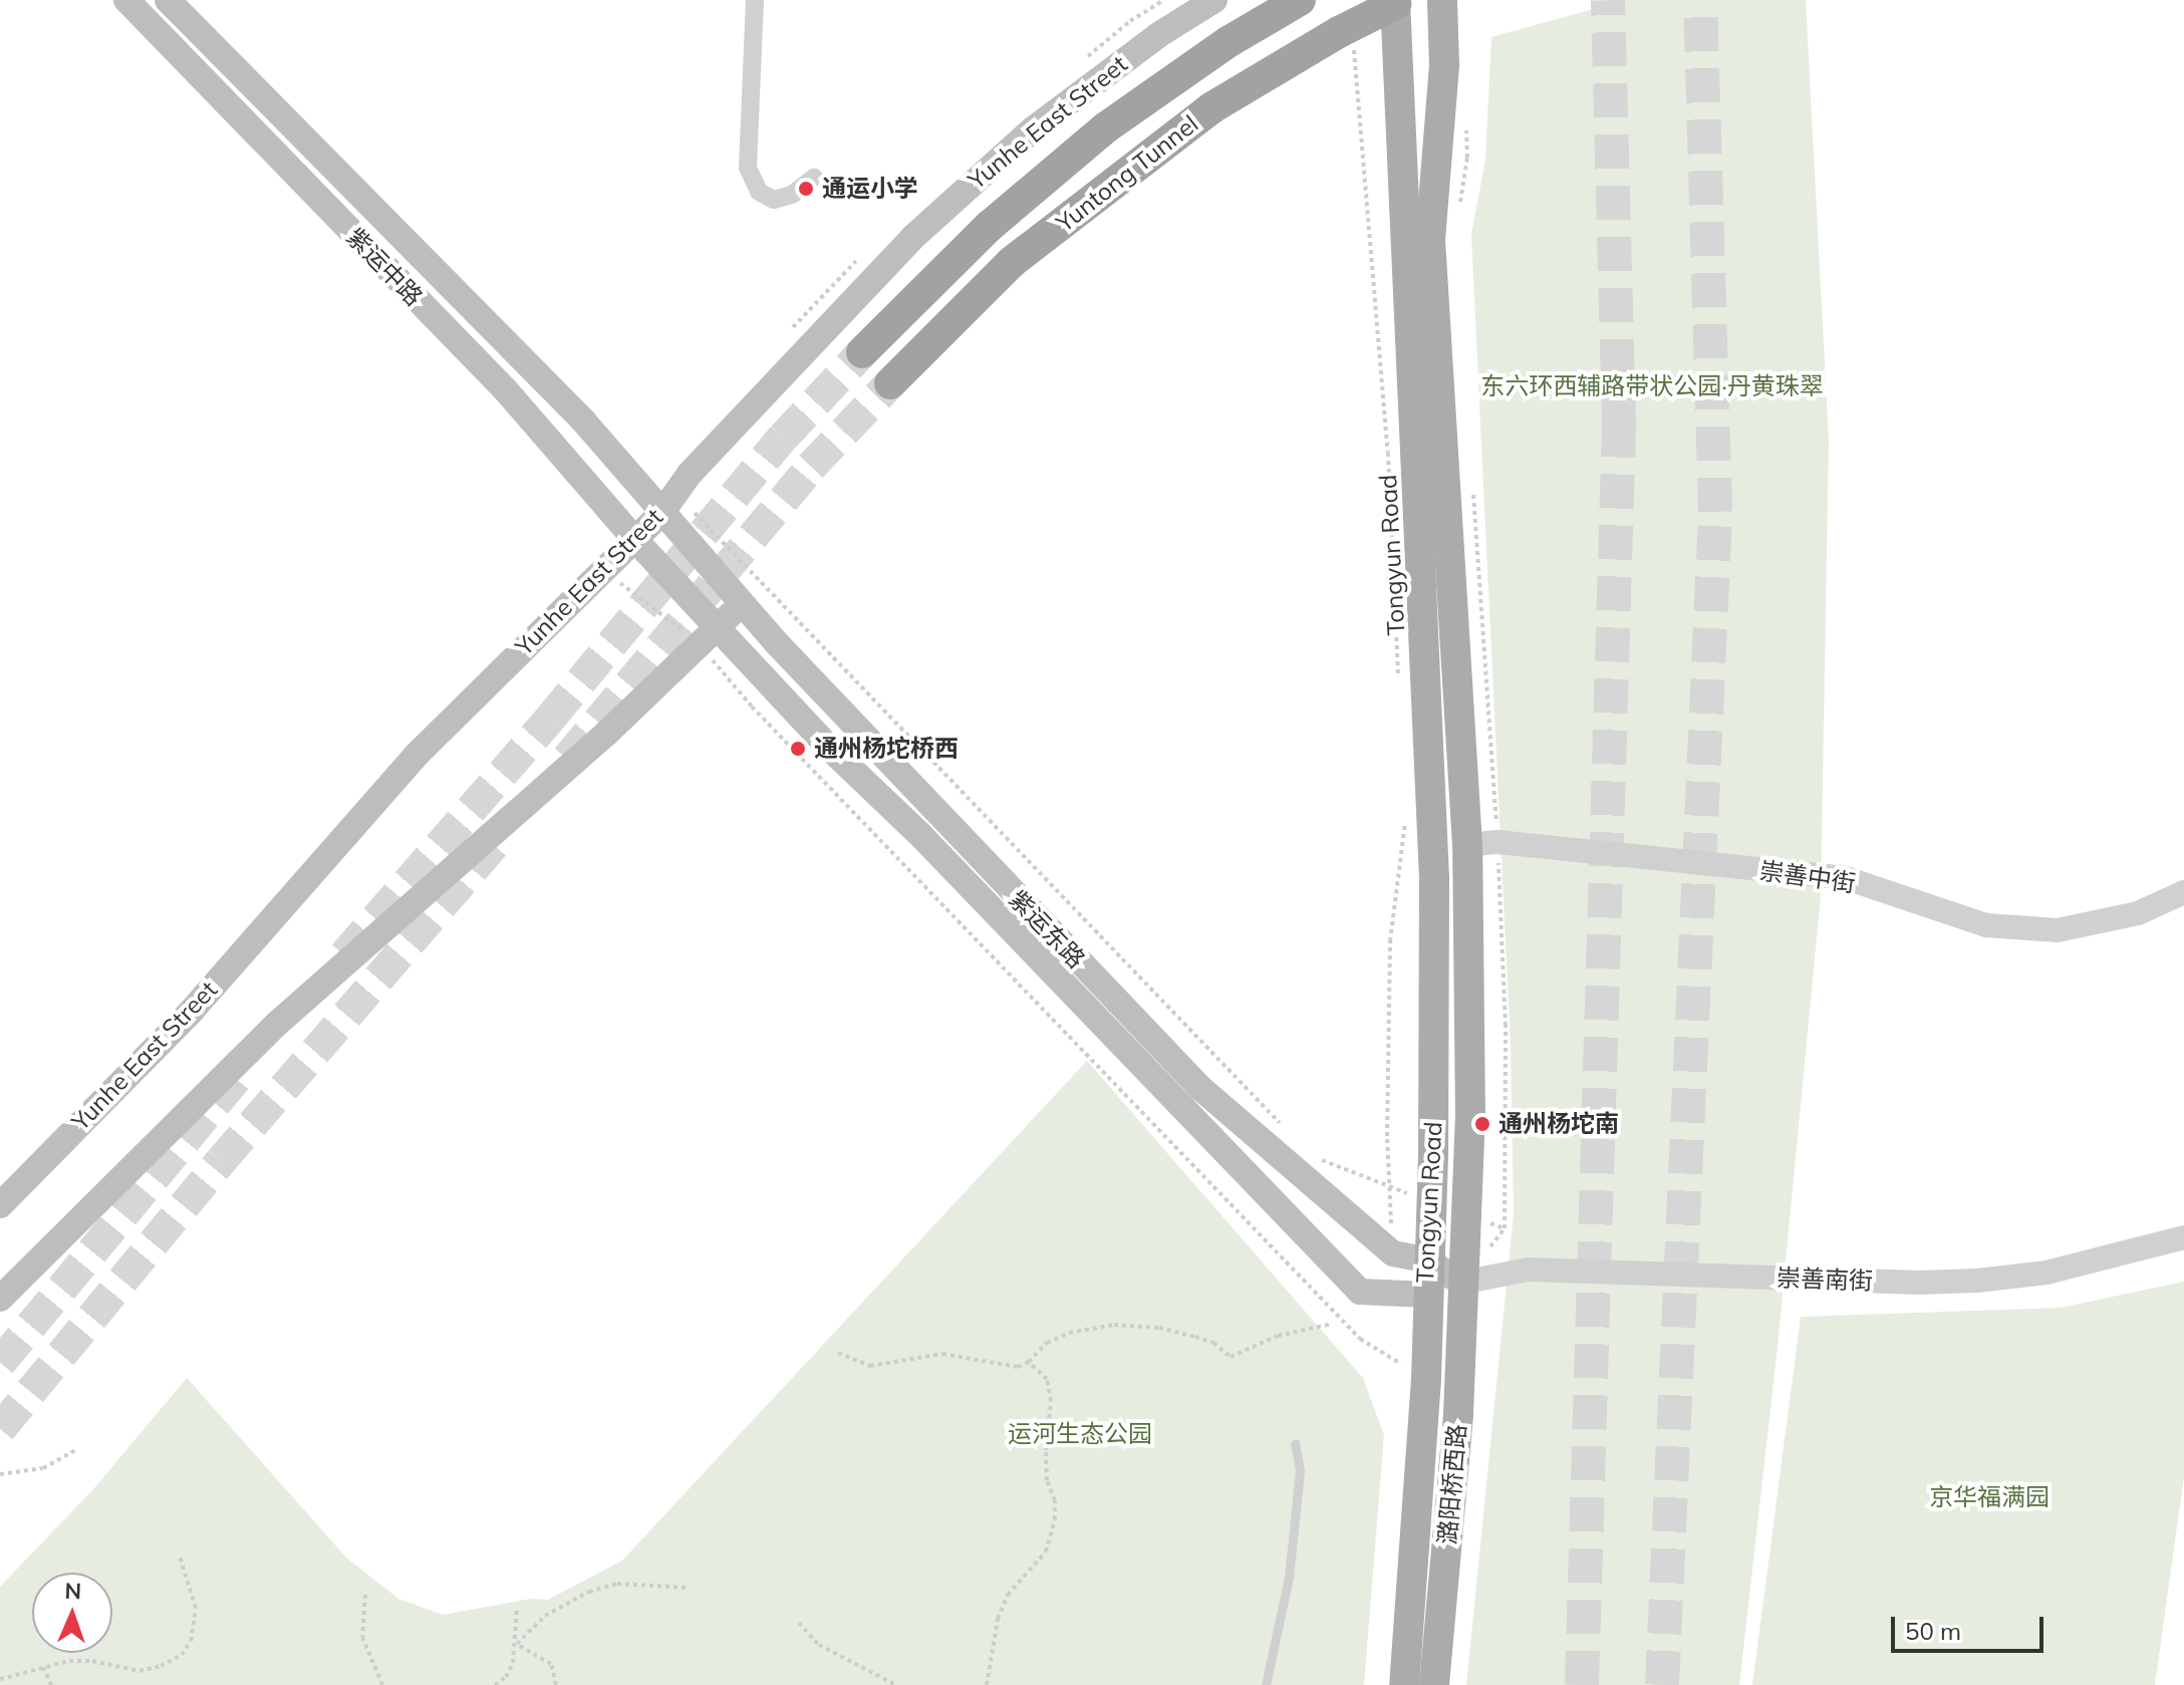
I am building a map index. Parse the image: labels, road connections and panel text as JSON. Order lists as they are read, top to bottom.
{
  "streets": {
    "highway": ["Yuntong Tunnel"],
    "main road": [
      "Yunhe East Street",
      "紫运中路",
      "Tongyun Road",
      "紫运东路",
      "潞阳桥西路"
    ],
    "street": ["崇善中街", "崇善南街"]
  },
  "crossings": [
    ["Yunhe East Street", "紫运中路"],
    ["Yunhe East Street", "紫运东路"],
    ["Yuntong Tunnel", "Tongyun Road"],
    ["紫运中路", "紫运东路"],
    ["Tongyun Road", "崇善中街"],
    ["Tongyun Road", "紫运东路"],
    ["Tongyun Road", "崇善南街"],
    ["Tongyun Road", "潞阳桥西路"],
    ["紫运东路", "崇善南街"],
    ["紫运东路", "潞阳桥西路"],
    ["崇善南街", "潞阳桥西路"]
  ],
  "parks": ["东六环西辅路带状公园·丹黄珠翠", "运河生态公园", "京华福满园"],
  "places": ["通运小学", "通州杨坨桥西", "通州杨坨南"],
  "scale_bar": "50 m",
  "north": "top"
}
